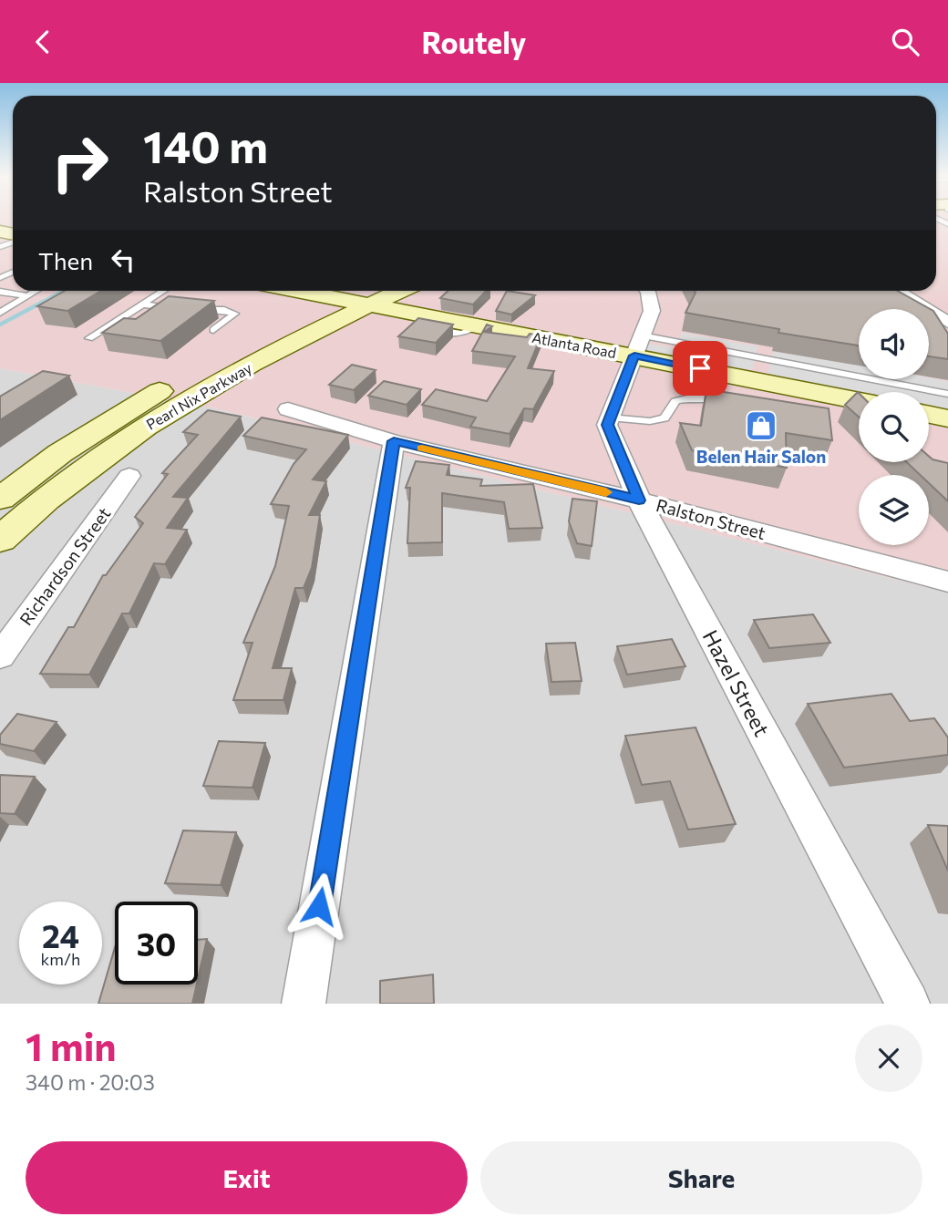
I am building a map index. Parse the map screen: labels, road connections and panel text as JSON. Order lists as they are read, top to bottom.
{
  "streets": {
    "main road": ["Atlanta Road", "Pearl Nix Parkway"],
    "street": ["Ralston Street", "Richardson Street", "Hazel Street"]
  },
  "crossings": [
    ["Atlanta Road", "Pearl Nix Parkway"],
    ["Ralston Street", "Hazel Street"]
  ],
  "places": {
    "shop": ["Belen Hair Salon"]
  },
  "page": {
    "header": "Routely",
    "turn": ["140 m", "Ralston Street"],
    "then": "Then",
    "speed": "24 km/h",
    "limit": "30",
    "heading": ["1 min", "340 m · 20:03"],
    "buttons": ["Exit", "Share"]
  }
}
